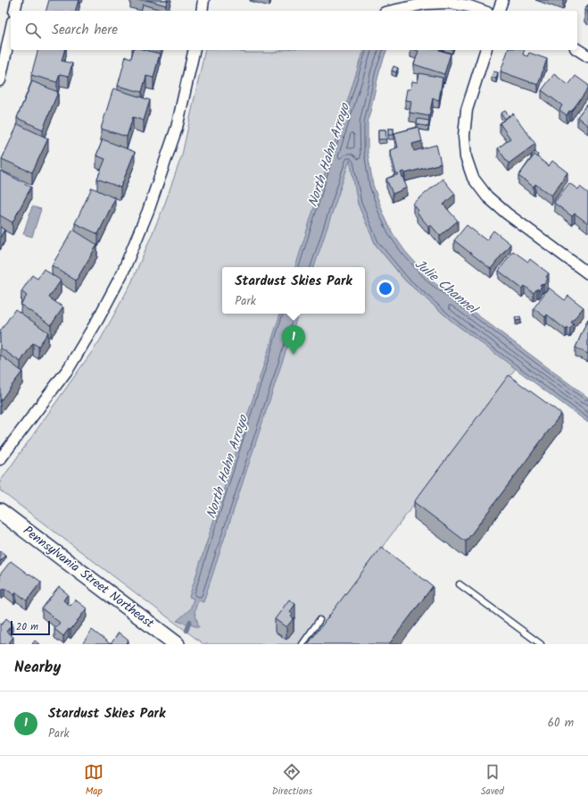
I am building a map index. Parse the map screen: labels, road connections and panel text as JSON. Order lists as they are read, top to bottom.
{
  "streets": {
    "street": ["Pennsylvania Street Northeast"]
  },
  "water": ["North Hahn Arroyo", "Julie Channel"],
  "scale_bar": "20 m",
  "page": {
    "search": "Search here",
    "popup": ["Stardust Skies Park", "Park"],
    "pins": "1",
    "scale": "20 m",
    "heading": "Nearby",
    "list": [
      {
        "mark": "1",
        "name": "Stardust Skies Park",
        "note": "Park",
        "value": "60 m"
      }
    ],
    "nav": ["Map", "Directions", "Saved"]
  }
}
